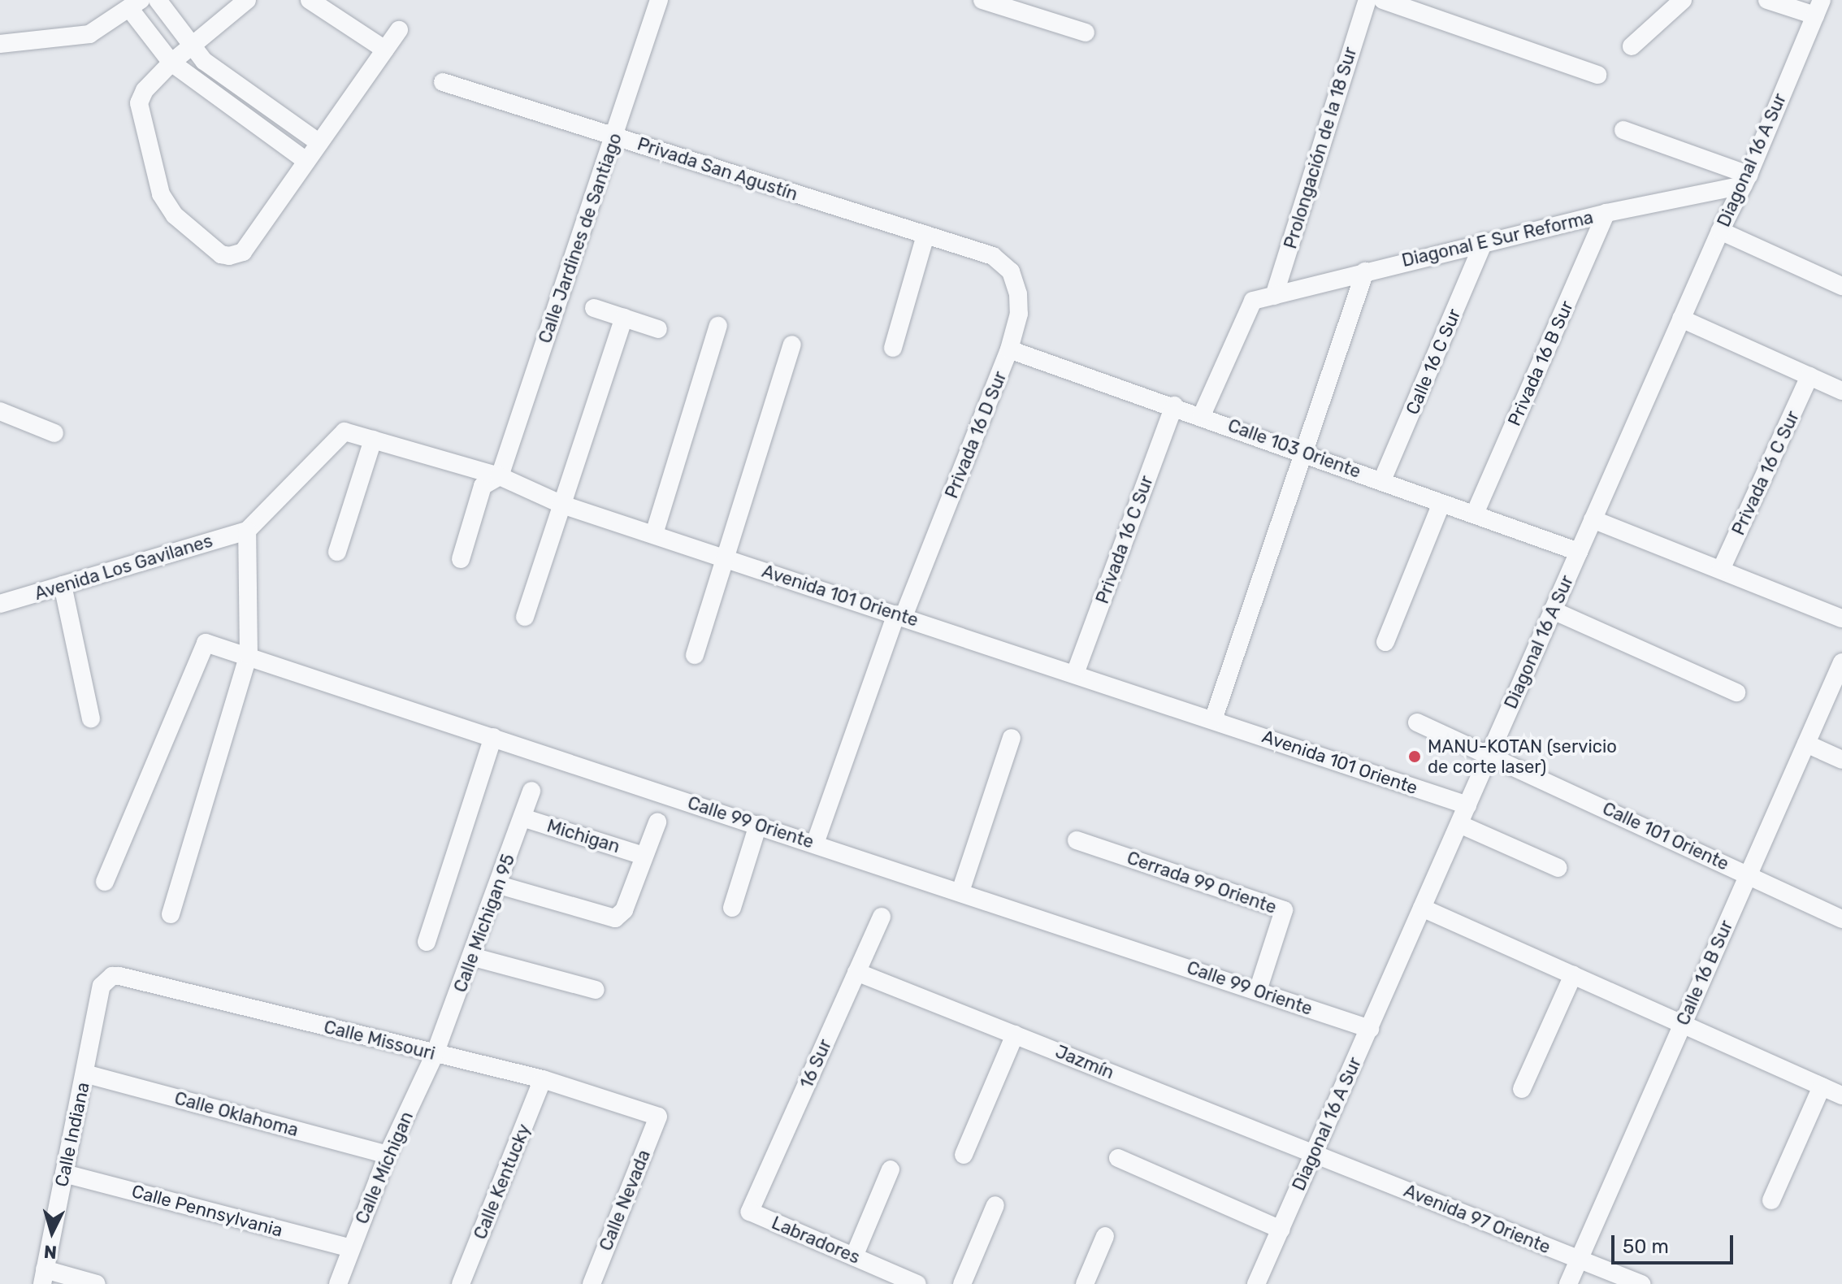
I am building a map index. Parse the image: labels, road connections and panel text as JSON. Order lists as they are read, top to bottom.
{
  "streets": {
    "street": [
      "Prolongación de la 18 Sur",
      "Diagonal 16 A Sur",
      "Privada San Agustín",
      "Calle Jardines de Santiago",
      "Diagonal E Sur Reforma",
      "Calle 16 C Sur",
      "Privada 16 B Sur",
      "Privada 16 D Sur",
      "Calle 103 Oriente",
      "Privada 16 C Sur",
      "Avenida Los Gavilanes",
      "Avenida 101 Oriente",
      "Calle 99 Oriente",
      "Michigan",
      "Calle 101 Oriente",
      "Cerrada 99 Oriente",
      "Calle Michigan 95",
      "Calle 16 B Sur",
      "Calle Missouri",
      "Jazmín",
      "16 Sur",
      "Calle Oklahoma",
      "Calle Indiana",
      "Calle Míchigan",
      "Calle Kentucky",
      "Calle Nevada",
      "Calle Pennsylvania",
      "Avenida 97 Oriente",
      "Labradores"
    ]
  },
  "crossings": [
    ["Prolongación de la 18 Sur", "Diagonal E Sur Reforma"],
    ["Diagonal 16 A Sur", "Diagonal E Sur Reforma"],
    ["Diagonal 16 A Sur", "Calle 103 Oriente"],
    ["Diagonal 16 A Sur", "Avenida 101 Oriente"],
    ["Diagonal 16 A Sur", "Calle 99 Oriente"],
    ["Diagonal 16 A Sur", "Calle 101 Oriente"],
    ["Diagonal 16 A Sur", "Jazmín"],
    ["Diagonal 16 A Sur", "Avenida 97 Oriente"],
    ["Privada San Agustín", "Calle Jardines de Santiago"],
    ["Privada San Agustín", "Privada 16 D Sur"],
    ["Calle Jardines de Santiago", "Avenida 101 Oriente"],
    ["Diagonal E Sur Reforma", "Calle 16 C Sur"],
    ["Diagonal E Sur Reforma", "Privada 16 B Sur"],
    ["Diagonal E Sur Reforma", "Calle 103 Oriente"],
    ["Calle 16 C Sur", "Calle 103 Oriente"],
    ["Privada 16 B Sur", "Calle 103 Oriente"],
    ["Privada 16 D Sur", "Calle 103 Oriente"],
    ["Privada 16 D Sur", "Avenida 101 Oriente"],
    ["Privada 16 D Sur", "Calle 99 Oriente"],
    ["Calle 103 Oriente", "Privada 16 C Sur"],
    ["Privada 16 C Sur", "Avenida 101 Oriente"],
    ["Avenida Los Gavilanes", "Avenida 101 Oriente"],
    ["Calle 99 Oriente", "Cerrada 99 Oriente"],
    ["Michigan", "Calle Michigan 95"],
    ["Calle 101 Oriente", "Calle 16 B Sur"],
    ["Calle Michigan 95", "Calle Missouri"],
    ["Calle Michigan 95", "Calle Míchigan"],
    ["Calle 16 B Sur", "Avenida 97 Oriente"],
    ["Calle Missouri", "Calle Indiana"],
    ["Calle Missouri", "Calle Míchigan"],
    ["Calle Missouri", "Calle Kentucky"],
    ["Calle Missouri", "Calle Nevada"],
    ["Jazmín", "16 Sur"],
    ["Jazmín", "Avenida 97 Oriente"],
    ["16 Sur", "Labradores"],
    ["Calle Oklahoma", "Calle Indiana"],
    ["Calle Oklahoma", "Calle Míchigan"],
    ["Calle Indiana", "Calle Pennsylvania"],
    ["Calle Míchigan", "Calle Pennsylvania"]
  ],
  "places": ["MANU-KOTAN (servicio de corte laser)"],
  "scale_bar": "50 m",
  "north": "bottom"
}
